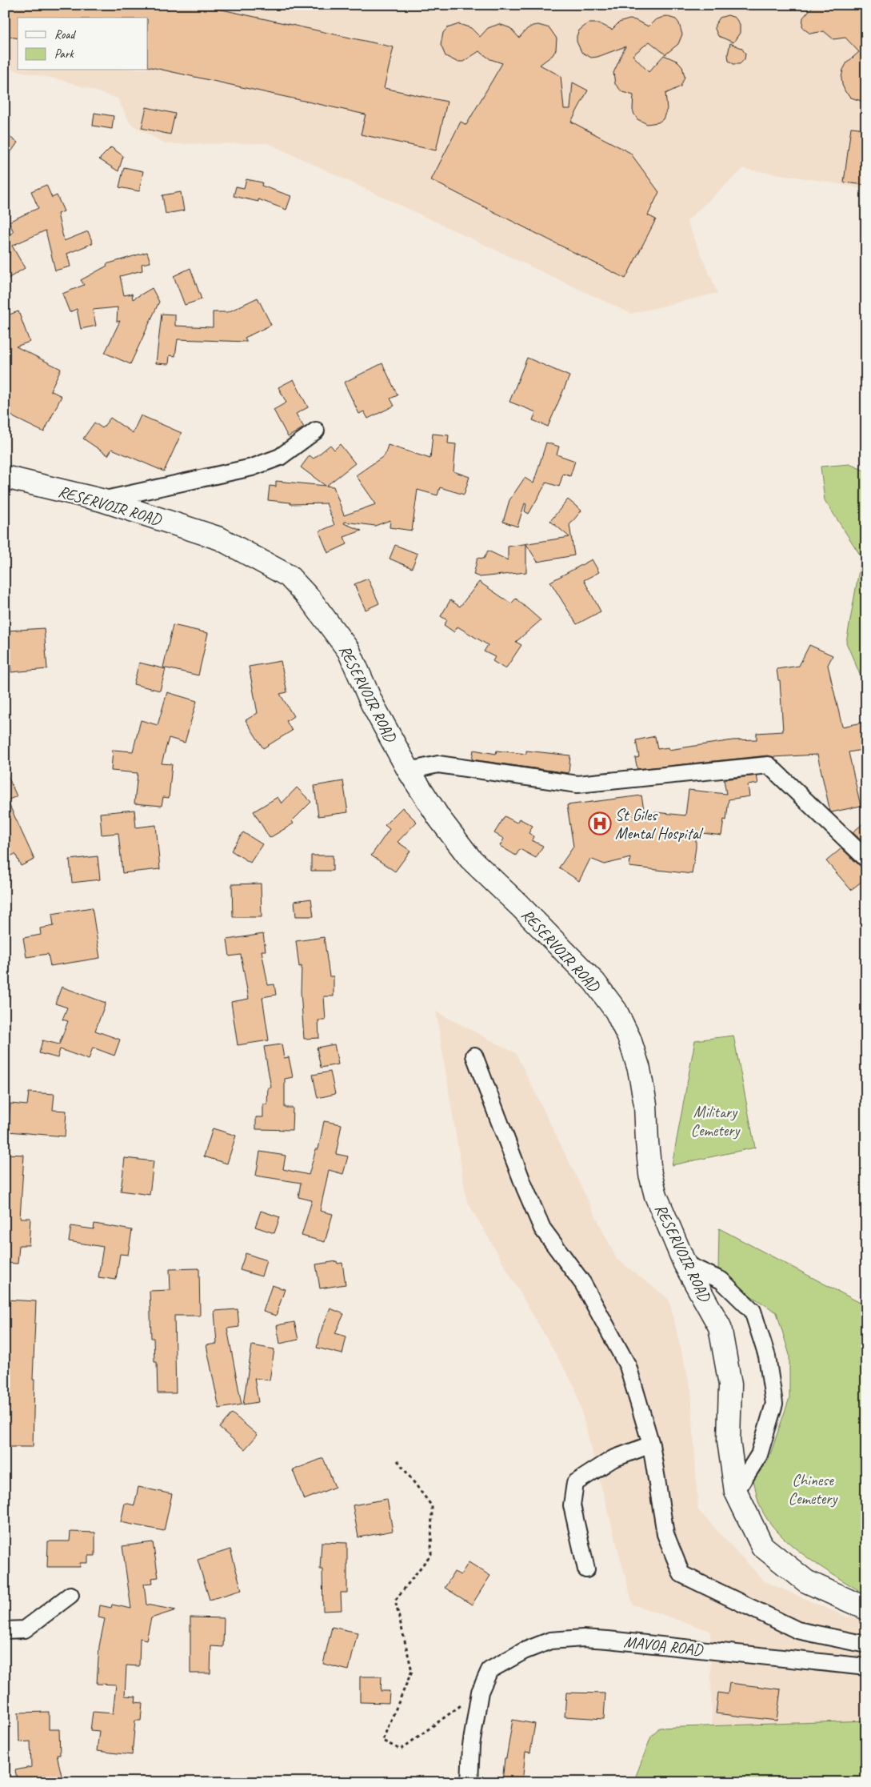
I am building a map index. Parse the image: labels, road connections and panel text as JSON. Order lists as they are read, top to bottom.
{
  "streets": {
    "highway": ["RESERVOIR ROAD"],
    "street": ["MAVOA ROAD"]
  },
  "parks": ["Military Cemetery", "Chinese Cemetery"],
  "places": {
    "hospital": ["St Giles Mental Hospital"]
  },
  "legend": ["Road", "Park"]
}
